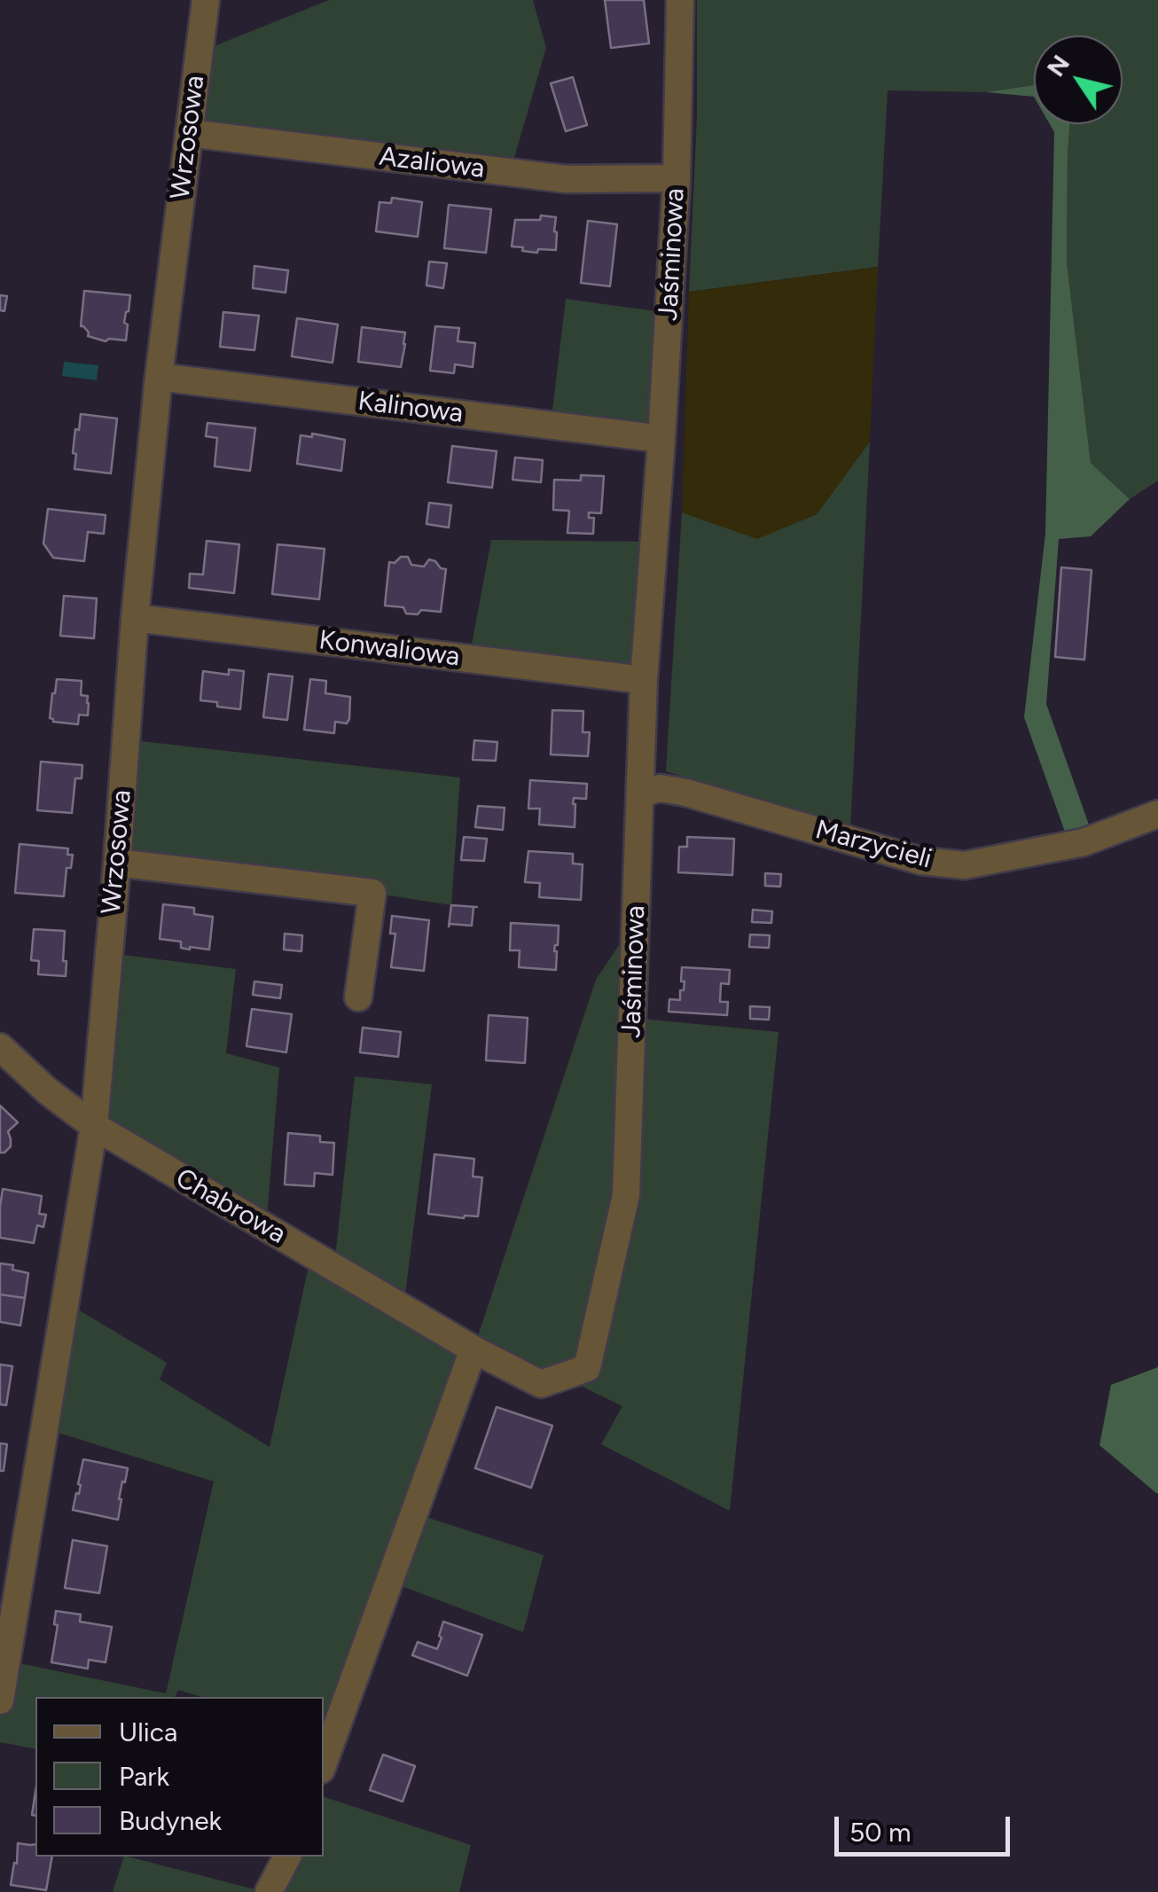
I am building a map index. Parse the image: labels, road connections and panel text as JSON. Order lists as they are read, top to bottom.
{
  "streets": {
    "street": [
      "Wrzosowa",
      "Azaliowa",
      "Jaśminowa",
      "Kalinowa",
      "Konwaliowa",
      "Marzycieli",
      "Chabrowa"
    ]
  },
  "crossings": [
    ["Wrzosowa", "Azaliowa"],
    ["Wrzosowa", "Kalinowa"],
    ["Wrzosowa", "Konwaliowa"],
    ["Wrzosowa", "Chabrowa"],
    ["Azaliowa", "Jaśminowa"],
    ["Jaśminowa", "Kalinowa"],
    ["Jaśminowa", "Konwaliowa"],
    ["Jaśminowa", "Marzycieli"],
    ["Jaśminowa", "Chabrowa"]
  ],
  "legend": ["Ulica", "Park", "Budynek"],
  "scale_bar": "50 m",
  "north": "top left"
}
